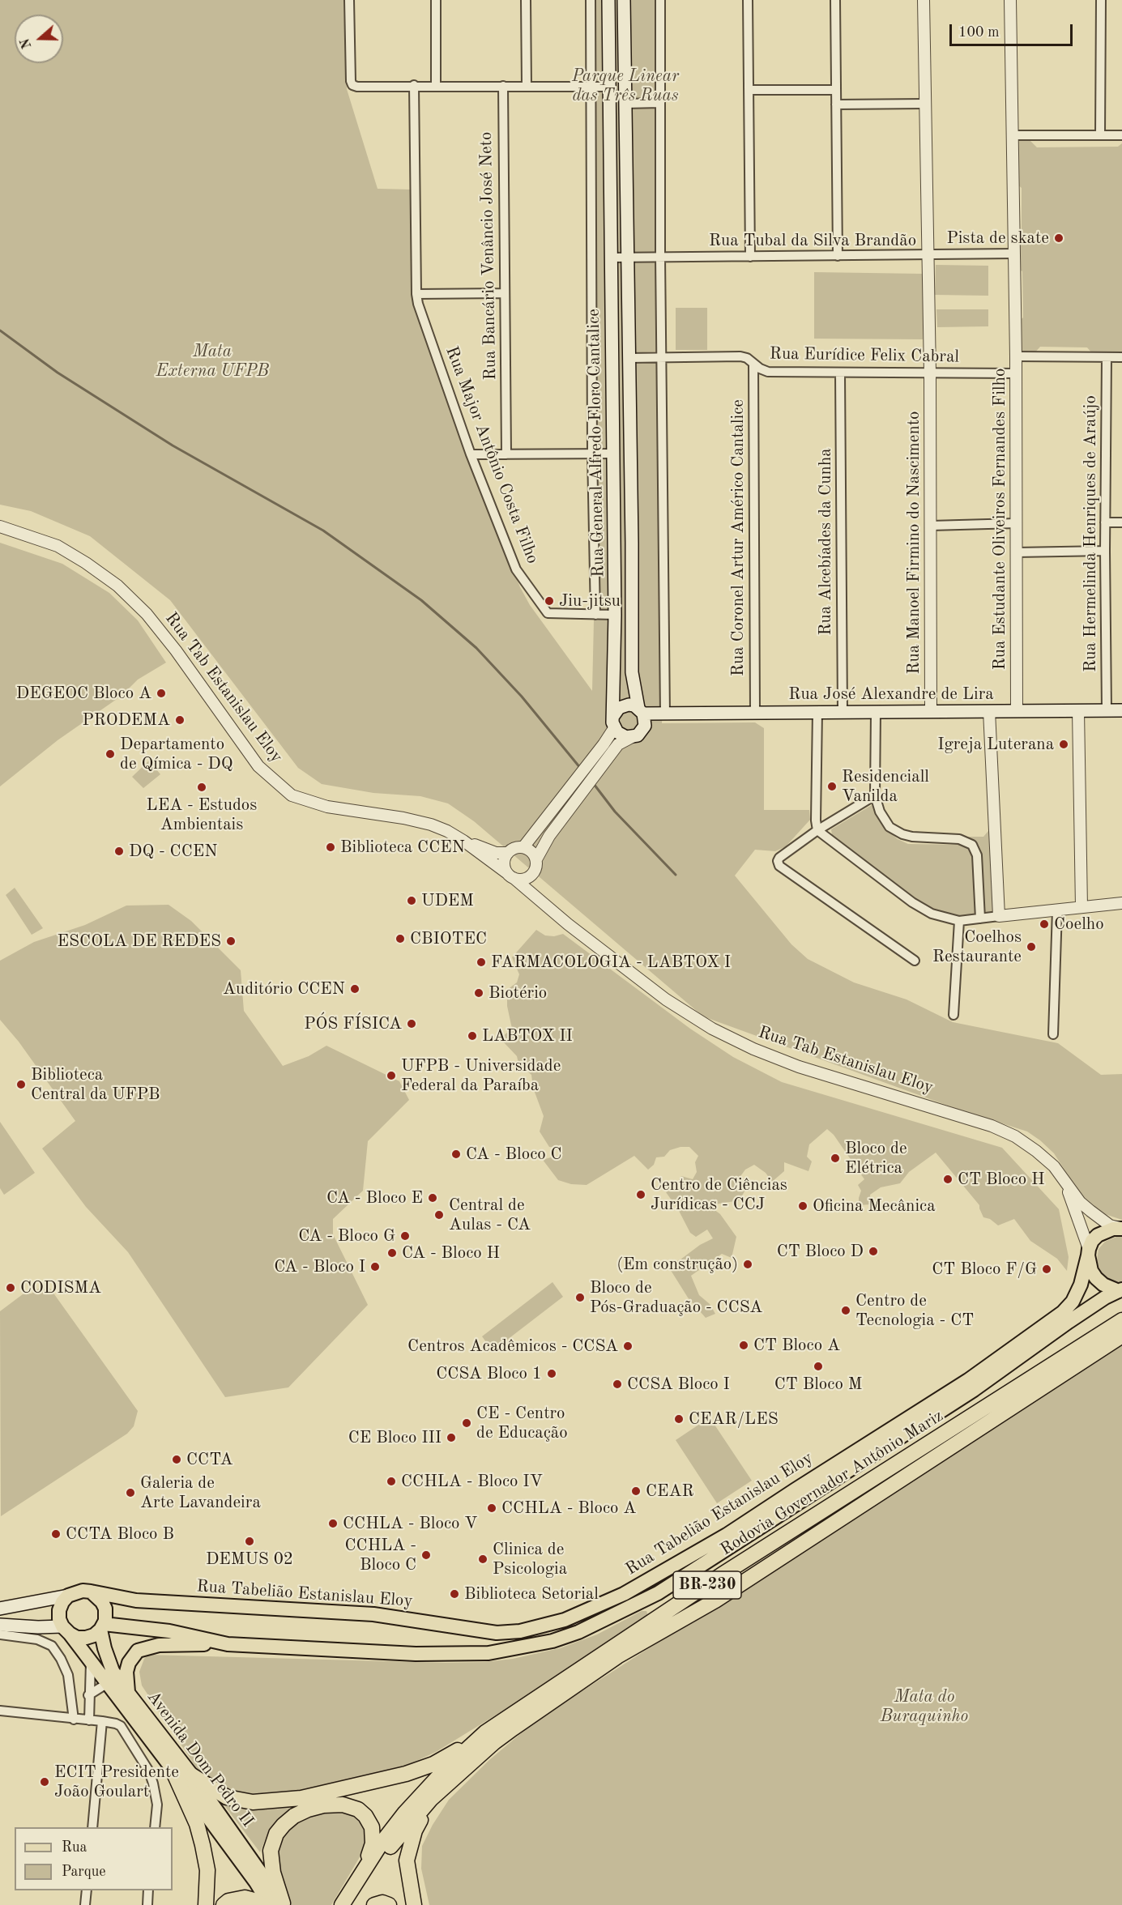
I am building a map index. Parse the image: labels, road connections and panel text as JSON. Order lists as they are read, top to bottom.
{
  "streets": {
    "highway": ["Rodovia Governador Antônio Mariz", "BR-230"],
    "main road": [
      "Rua General Alfredo Floro Cantalice",
      "Rua José Alexandre de Lira",
      "Rua Tabelião Estanislau Eloy",
      "Avenida Dom Pedro II"
    ],
    "street": [
      "Rua Tubal da Silva Brandão",
      "Rua Bancário Venâncio José Neto",
      "Rua Eurídice Felix Cabral",
      "Rua Major Antônio Costa Filho",
      "Rua Estudante Oliveiros Fernandes Filho",
      "Rua Hermelinda Henriques de Araújo",
      "Rua Coronel Artur Américo Cantalice",
      "Rua Alcebíades da Cunha",
      "Rua Manoel Firmino do Nascimento",
      "Rua Tab Estanislau Eloy"
    ]
  },
  "crossings": [
    ["Rua Tubal da Silva Brandão", "Rua General Alfredo Floro Cantalice"],
    ["Rua Tubal da Silva Brandão", "Rua Estudante Oliveiros Fernandes Filho"],
    ["Rua Tubal da Silva Brandão", "Rua Manoel Firmino do Nascimento"],
    ["Rua Eurídice Felix Cabral", "Rua General Alfredo Floro Cantalice"],
    ["Rua Eurídice Felix Cabral", "Rua Estudante Oliveiros Fernandes Filho"],
    ["Rua Eurídice Felix Cabral", "Rua Coronel Artur Américo Cantalice"],
    ["Rua Eurídice Felix Cabral", "Rua Alcebíades da Cunha"],
    ["Rua Eurídice Felix Cabral", "Rua Manoel Firmino do Nascimento"],
    ["Rua General Alfredo Floro Cantalice", "Rua Major Antônio Costa Filho"],
    ["Rua General Alfredo Floro Cantalice", "Rua José Alexandre de Lira"],
    ["Rua Estudante Oliveiros Fernandes Filho", "Rua José Alexandre de Lira"],
    ["Rua Hermelinda Henriques de Araújo", "Rua José Alexandre de Lira"],
    ["Rua Coronel Artur Américo Cantalice", "Rua José Alexandre de Lira"],
    ["Rua Alcebíades da Cunha", "Rua José Alexandre de Lira"],
    ["Rua Manoel Firmino do Nascimento", "Rua José Alexandre de Lira"],
    ["Rua Tab Estanislau Eloy", "Rua Tabelião Estanislau Eloy"],
    ["Rua Tabelião Estanislau Eloy", "Avenida Dom Pedro II"]
  ],
  "parks": ["Parque Linear das Três Ruas", "Mata Externa UFPB", "Mata do Buraquinho"],
  "places": [
    "Pista de skate",
    "Jiu-jitsu",
    "DEGEOC Bloco A",
    "PRODEMA",
    "Igreja Luterana",
    "Departamento de Qímica - DQ",
    "Residenciall Vanilda",
    "LEA - Estudos Ambientais",
    "Biblioteca CCEN",
    "DQ - CCEN",
    "UDEM",
    "Coelho",
    "CBIOTEC",
    "ESCOLA DE REDES",
    "Coelhos Restaurante",
    "FARMACOLOGIA - LABTOX I",
    "Auditório CCEN",
    "Biotério",
    "PÓS FÍSICA",
    "LABTOX II",
    "UFPB - Universidade Federal da Paraíba",
    "Biblioteca Central da UFPB",
    "CA - Bloco C",
    "Bloco de Elétrica",
    "CT Bloco H",
    "Centro de Ciências Jurídicas - CCJ",
    "CA - Bloco E",
    "Oficina Mecânica",
    "Central de Aulas - CA",
    "CA - Bloco G",
    "CT Bloco D",
    "CA - Bloco H",
    "(Em construção)",
    "CA - Bloco I",
    "CT Bloco F/G",
    "CODISMA",
    "Bloco de Pós-Graduação - CCSA",
    "Centro de Tecnologia - CT",
    "CT Bloco A",
    "Centros Acadêmicos - CCSA",
    "CT Bloco M",
    "CCSA Bloco 1",
    "CCSA Bloco I",
    "CEAR/LES",
    "CE - Centro de Educação",
    "CE Bloco III",
    "CCTA",
    "CCHLA - Bloco IV",
    "CEAR",
    "Galeria de Arte Lavandeira",
    "CCHLA - Bloco A",
    "CCHLA - Bloco V",
    "CCTA Bloco B",
    "DEMUS 02",
    "CCHLA - Bloco C",
    "Clinica de Psicologia",
    "Biblioteca Setorial",
    "ECIT Presidente João Goulart"
  ],
  "legend": ["Rua", "Parque"],
  "scale_bar": "100 m",
  "north": "left"
}
